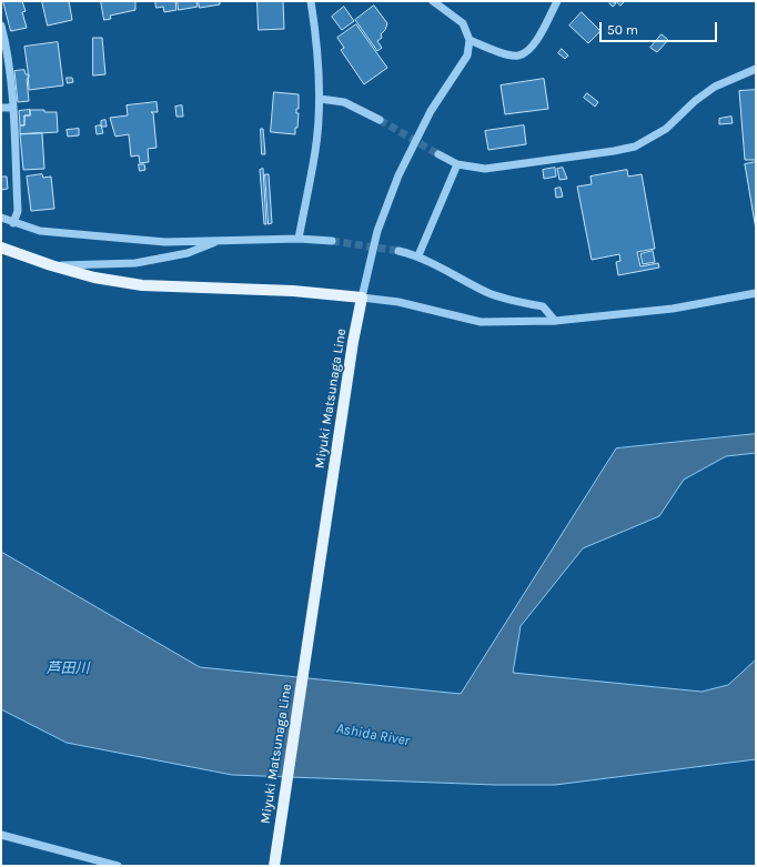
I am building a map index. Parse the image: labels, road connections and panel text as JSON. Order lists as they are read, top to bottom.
{
  "streets": {
    "main road": ["Miyuki Matsunaga Line"]
  },
  "water": ["芦田川", "Ashida River"],
  "scale_bar": "50 m"
}
